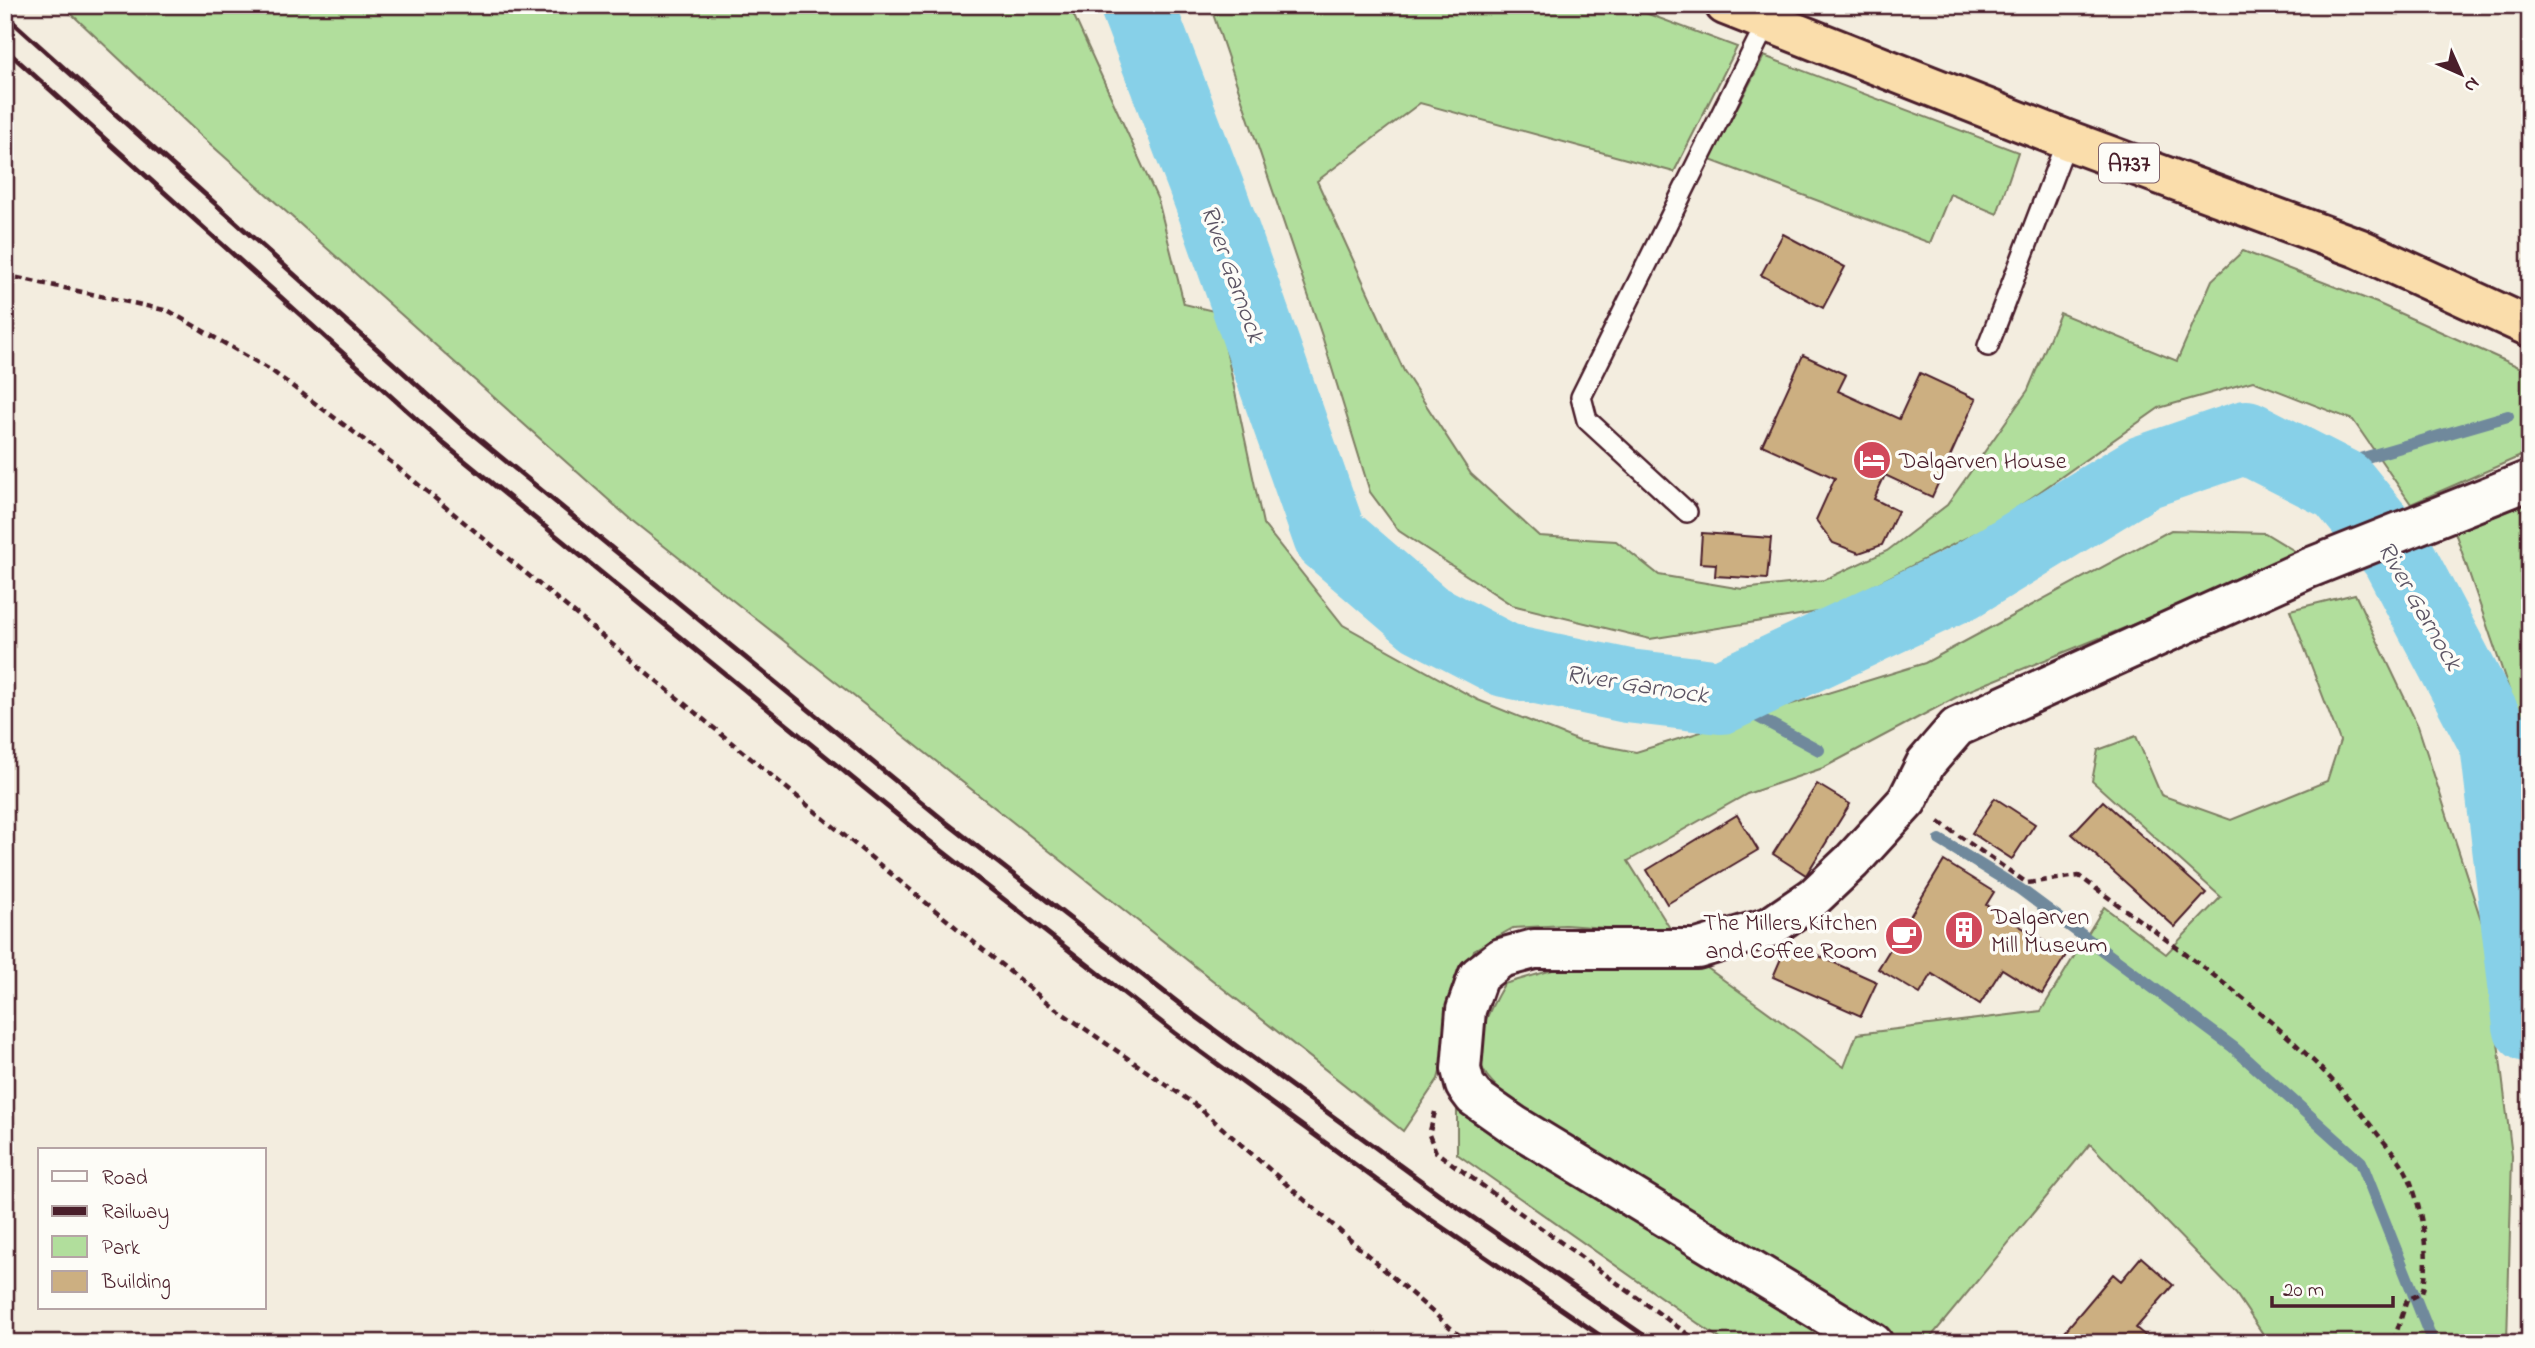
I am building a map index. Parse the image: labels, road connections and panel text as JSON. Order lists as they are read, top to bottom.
{
  "streets": {
    "highway": ["A737"]
  },
  "water": ["River Garnock"],
  "places": {
    "hotel": ["Dalgarven House"],
    "building": ["Dalgarven Mill Museum"],
    "cafe": ["The Millers Kitchen and Coffee Room"]
  },
  "legend": [
    "Road",
    "Railway",
    "Park",
    "Building"
  ],
  "scale_bar": "20 m",
  "north": "bottom right"
}
